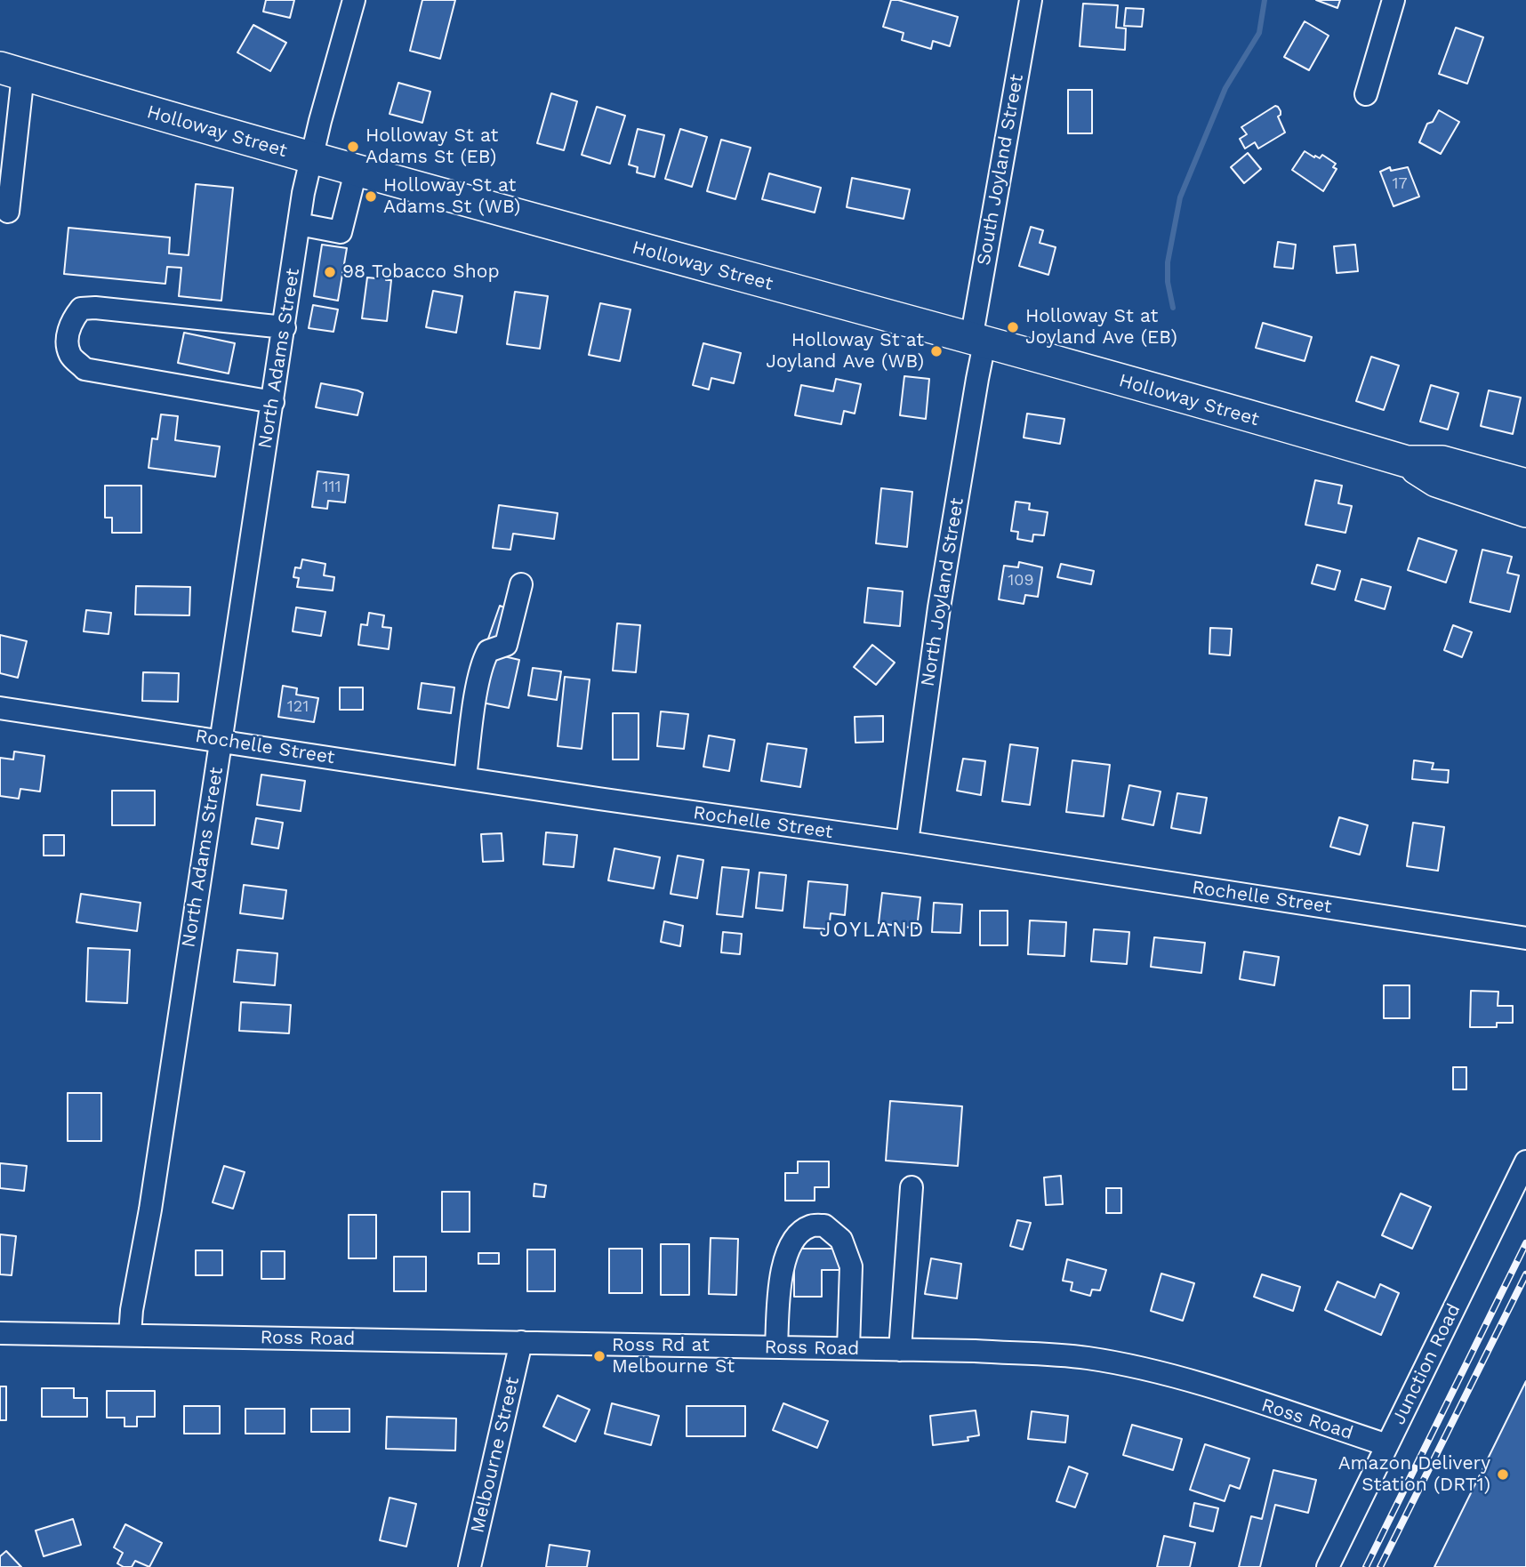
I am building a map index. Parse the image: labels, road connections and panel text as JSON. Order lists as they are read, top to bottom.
{
  "streets": {
    "highway": ["Holloway Street"],
    "street": [
      "South Joyland Street",
      "North Adams Street",
      "North Joyland Street",
      "Rochelle Street",
      "Ross Road",
      "Junction Road",
      "Melbourne Street"
    ]
  },
  "crossings": [
    ["Holloway Street", "South Joyland Street"],
    ["Holloway Street", "North Adams Street"],
    ["Holloway Street", "North Joyland Street"],
    ["South Joyland Street", "North Joyland Street"],
    ["North Adams Street", "Rochelle Street"],
    ["North Adams Street", "Ross Road"],
    ["North Joyland Street", "Rochelle Street"],
    ["Ross Road", "Junction Road"],
    ["Ross Road", "Melbourne Street"]
  ],
  "districts": ["JOYLAND"],
  "places": [
    "Holloway St at Adams St (EB)",
    "Holloway St at Adams St (WB)",
    "98 Tobacco Shop",
    "Holloway St at Joyland Ave (EB)",
    "Holloway St at Joyland Ave (WB)",
    "Ross Rd at Melbourne St",
    "Amazon Delivery Station (DRT1)"
  ],
  "house_numbers": [
    "17",
    "111",
    "109",
    "121"
  ]
}
